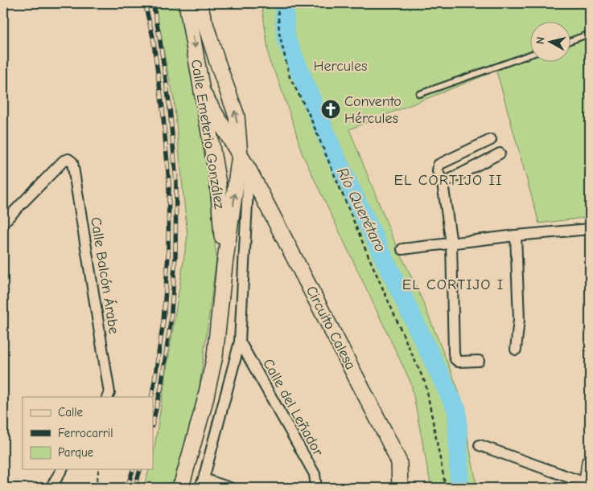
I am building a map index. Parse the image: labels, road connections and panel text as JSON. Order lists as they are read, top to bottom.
{
  "streets": {
    "street": [
      "Calle Emeterio González",
      "Calle Balcón Árabe",
      "Circuito Calesa",
      "Calle del Leñador"
    ]
  },
  "crossings": [
    ["Calle Emeterio González", "Circuito Calesa"]
  ],
  "districts": ["EL CORTIJO II", "EL CORTIJO I"],
  "water": ["Río Querétaro"],
  "parks": ["Hercules"],
  "places": {
    "church": ["Convento Hércules"]
  },
  "legend": ["Calle", "Ferrocarril", "Parque"],
  "north": "left"
}
